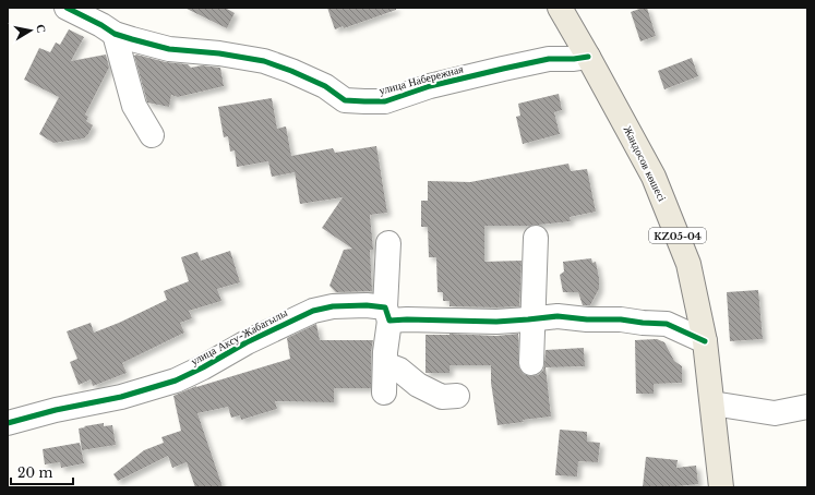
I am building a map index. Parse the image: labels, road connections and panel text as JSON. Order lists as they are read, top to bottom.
{
  "streets": {
    "main road": ["Жандосов көшесі", "KZ05-04"],
    "street": ["улица Набережная", "улица Аксу-Жабагылы"]
  },
  "crossings": [
    ["улица Набережная", "Жандосов көшесі"],
    ["Жандосов көшесі", "улица Аксу-Жабагылы"]
  ],
  "scale_bar": "20 m",
  "north": "right"
}
